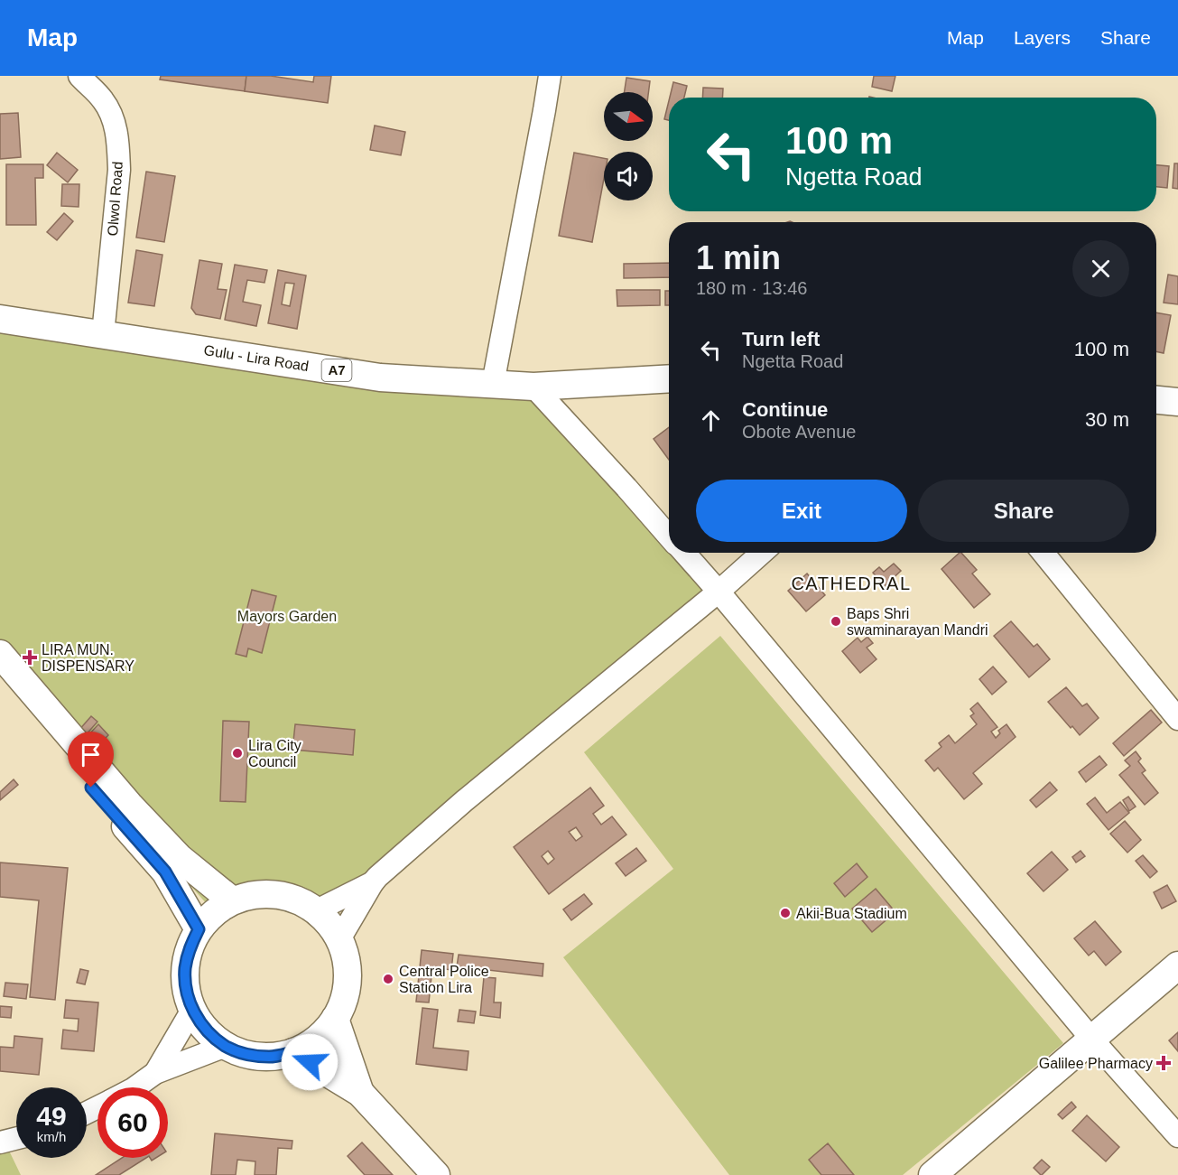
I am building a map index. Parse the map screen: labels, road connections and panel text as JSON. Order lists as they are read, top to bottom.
{
  "streets": {
    "main road": ["Gulu - Lira Road", "A7"],
    "street": ["Olwol Road"]
  },
  "crossings": [
    ["Olwol Road", "Gulu - Lira Road"]
  ],
  "districts": ["CATHEDRAL"],
  "parks": ["Mayors Garden"],
  "places": {
    "other": [
      "Baps Shri swaminarayan Mandri",
      "Lira City Council",
      "Akii-Bua Stadium",
      "Central Police Station Lira"
    ],
    "health": ["LIRA MUN. DISPENSARY", "Galilee Pharmacy"]
  },
  "north": "right",
  "page": {
    "header": "Map",
    "nav": ["Map", "Layers", "Share"],
    "turn": ["100 m", "Ngetta Road"],
    "heading": ["1 min", "180 m · 13:46"],
    "list": [
      {
        "name": "Turn left",
        "note": "Ngetta Road",
        "value": "100 m"
      },
      {
        "name": "Continue",
        "note": "Obote Avenue",
        "value": "30 m"
      }
    ],
    "buttons": ["Exit", "Share"],
    "speed": "49 km/h",
    "limit": "60"
  }
}
